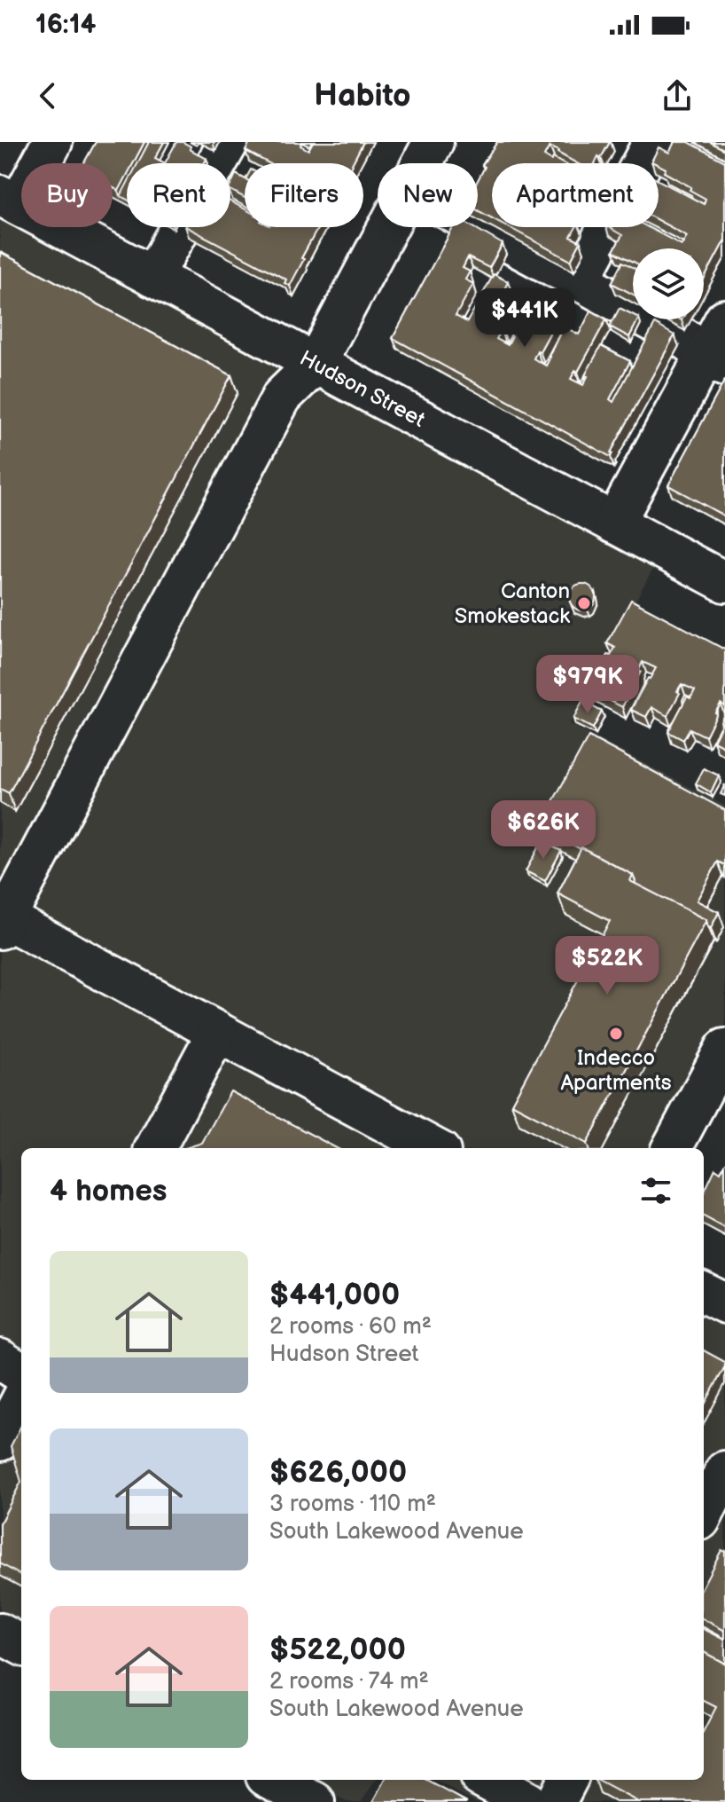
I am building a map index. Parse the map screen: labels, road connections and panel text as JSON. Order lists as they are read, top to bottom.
{
  "streets": {
    "street": ["Hudson Street"]
  },
  "places": ["Canton Smokestack", "Indecco Apartments"],
  "page": {
    "status": "16:14",
    "header": "Habito",
    "chip": [
      "Buy",
      "Rent",
      "Filters",
      "New",
      "Apartment"
    ],
    "price": [
      "$441K",
      "$979K",
      "$626K",
      "$522K"
    ],
    "heading": "4 homes",
    "list": [
      {
        "name": "$441,000",
        "note": "2 rooms · 60 m² · Hudson Street"
      },
      {
        "name": "$626,000",
        "note": "3 rooms · 110 m² · South Lakewood Avenue"
      },
      {
        "name": "$522,000",
        "note": "2 rooms · 74 m² · South Lakewood Avenue"
      }
    ]
  }
}
